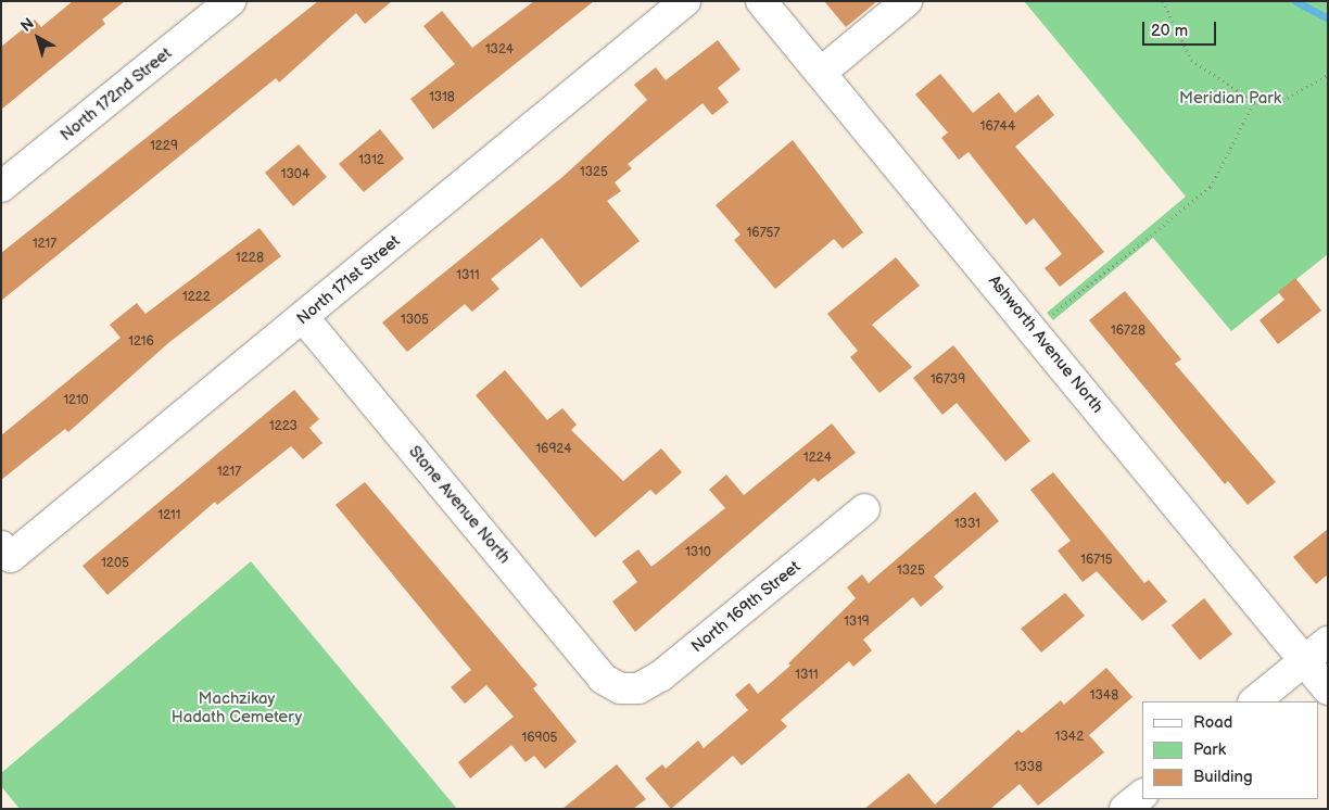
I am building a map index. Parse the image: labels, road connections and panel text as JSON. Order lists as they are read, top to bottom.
{
  "streets": {
    "street": [
      "North 172nd Street",
      "North 171st Street",
      "Ashworth Avenue North",
      "Stone Avenue North",
      "North 169th Street"
    ]
  },
  "crossings": [
    ["North 171st Street", "Stone Avenue North"],
    ["Stone Avenue North", "North 169th Street"]
  ],
  "parks": ["Meridian Park", "Machzikay Hadath Cemetery"],
  "house_numbers": [
    "1324",
    "1318",
    "16744",
    "1229",
    "1312",
    "1325",
    "1304",
    "16757",
    "1217",
    "1228",
    "1311",
    "1222",
    "1305",
    "16728",
    "1216",
    "16739",
    "1210",
    "1223",
    "16924",
    "1224",
    "1217",
    "1211",
    "1331",
    "1310",
    "16715",
    "1205",
    "1325",
    "1319",
    "1311",
    "1348",
    "1342",
    "16905",
    "1338"
  ],
  "legend": ["Road", "Park", "Building"],
  "scale_bar": "20 m",
  "north": "top left"
}
